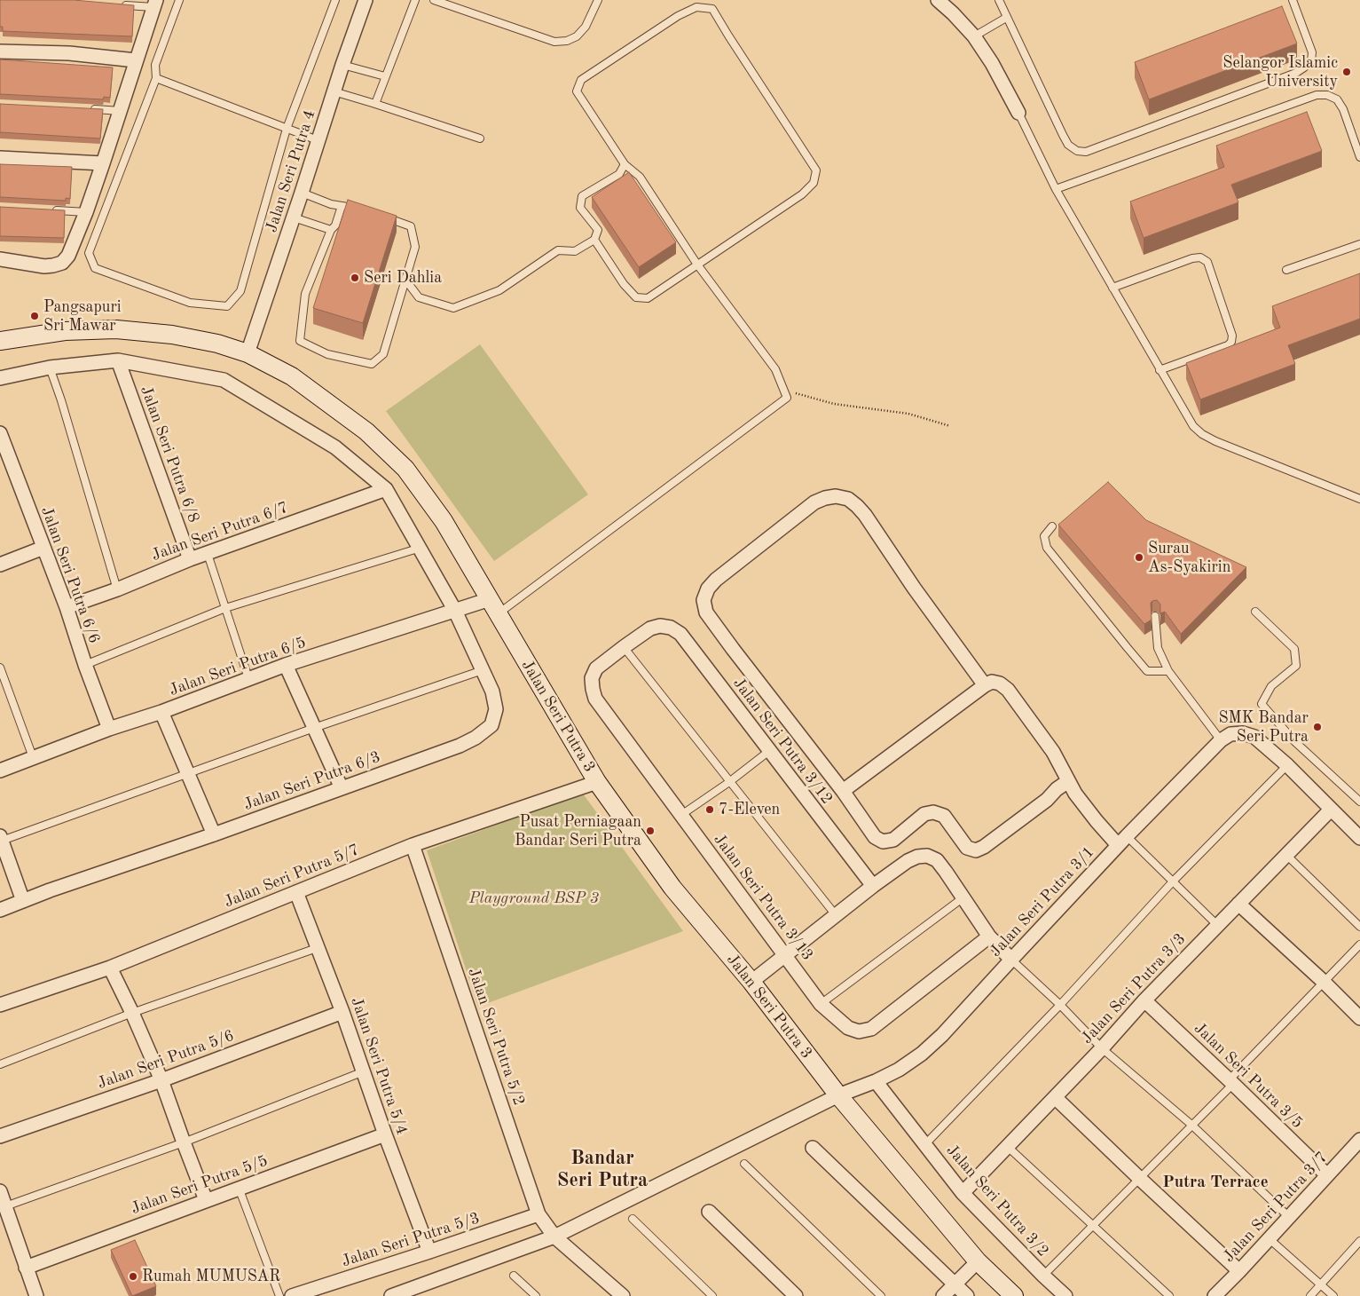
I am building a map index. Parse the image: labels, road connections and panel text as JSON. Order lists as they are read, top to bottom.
{
  "streets": {
    "street": [
      "Jalan Seri Putra 4",
      "Jalan Seri Putra 6/8",
      "Jalan Seri Putra 6/7",
      "Jalan Seri Putra 6/6",
      "Jalan Seri Putra 6/5",
      "Jalan Seri Putra 3",
      "Jalan Seri Putra 3/12",
      "Jalan Seri Putra 6/3",
      "Jalan Seri Putra 5/7",
      "Jalan Seri Putra 3/13",
      "Jalan Seri Putra 3/1",
      "Jalan Seri Putra 3/3",
      "Jalan Seri Putra 5/2",
      "Jalan Seri Putra 5/6",
      "Jalan Seri Putra 5/4",
      "Jalan Seri Putra 3/5",
      "Jalan Seri Putra 5/5",
      "Jalan Seri Putra 3/2",
      "Jalan Seri Putra 3/7",
      "Jalan Seri Putra 5/3"
    ]
  },
  "crossings": [
    ["Jalan Seri Putra 4", "Jalan Seri Putra 3"],
    ["Jalan Seri Putra 6/8", "Jalan Seri Putra 6/7"],
    ["Jalan Seri Putra 6/8", "Jalan Seri Putra 6/3"],
    ["Jalan Seri Putra 6/7", "Jalan Seri Putra 6/6"],
    ["Jalan Seri Putra 6/7", "Jalan Seri Putra 6/3"],
    ["Jalan Seri Putra 6/6", "Jalan Seri Putra 6/5"],
    ["Jalan Seri Putra 6/5", "Jalan Seri Putra 3"],
    ["Jalan Seri Putra 6/5", "Jalan Seri Putra 6/3"],
    ["Jalan Seri Putra 3", "Jalan Seri Putra 5/7"],
    ["Jalan Seri Putra 3", "Jalan Seri Putra 3/1"],
    ["Jalan Seri Putra 3/12", "Jalan Seri Putra 3/13"],
    ["Jalan Seri Putra 5/7", "Jalan Seri Putra 5/2"],
    ["Jalan Seri Putra 5/7", "Jalan Seri Putra 5/4"],
    ["Jalan Seri Putra 3/1", "Jalan Seri Putra 3/3"],
    ["Jalan Seri Putra 3/1", "Jalan Seri Putra 5/2"],
    ["Jalan Seri Putra 3/1", "Jalan Seri Putra 3/2"],
    ["Jalan Seri Putra 3/3", "Jalan Seri Putra 3/5"],
    ["Jalan Seri Putra 3/3", "Jalan Seri Putra 3/2"],
    ["Jalan Seri Putra 5/2", "Jalan Seri Putra 5/3"],
    ["Jalan Seri Putra 5/6", "Jalan Seri Putra 5/4"],
    ["Jalan Seri Putra 5/4", "Jalan Seri Putra 5/5"],
    ["Jalan Seri Putra 5/4", "Jalan Seri Putra 5/3"],
    ["Jalan Seri Putra 3/5", "Jalan Seri Putra 3/7"]
  ],
  "districts": ["Bandar Seri Putra", "Putra Terrace"],
  "parks": ["Playground BSP 3"],
  "places": [
    "Selangor Islamic University",
    "Seri Dahlia",
    "Pangsapuri Sri Mawar",
    "Surau As-Syakirin",
    "SMK Bandar Seri Putra",
    "7-Eleven",
    "Pusat Perniagaan Bandar Seri Putra",
    "Rumah MUMUSAR"
  ]
}
